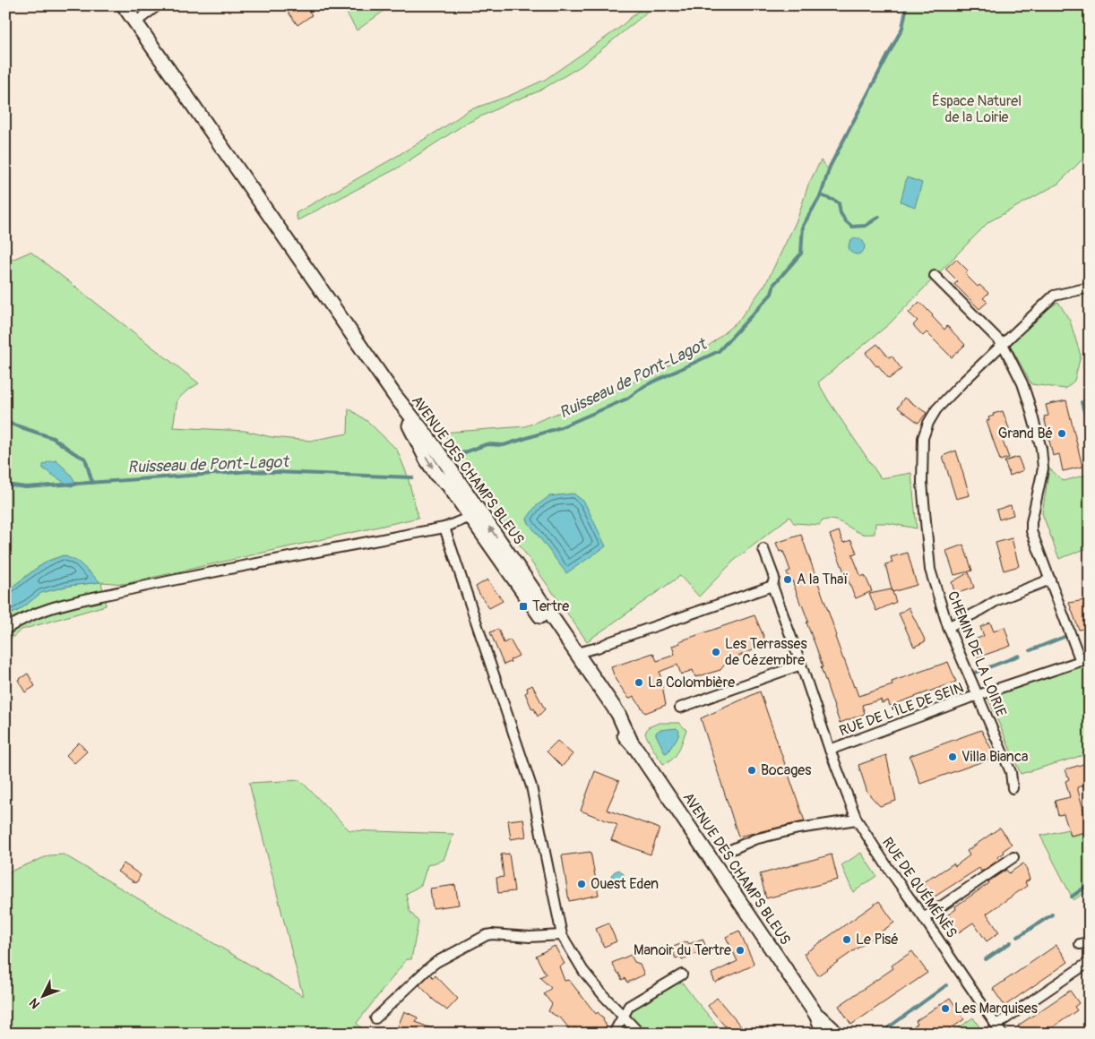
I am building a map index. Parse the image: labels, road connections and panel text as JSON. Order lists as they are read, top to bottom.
{
  "streets": {
    "main road": ["AVENUE DES CHAMPS BLEUS"],
    "street": ["CHEMIN DE LA LOIRIE", "RUE DE L'ÎLE DE SEIN", "RUE DE QUÉMÉNÈS"]
  },
  "crossings": [
    ["CHEMIN DE LA LOIRIE", "RUE DE L'ÎLE DE SEIN"],
    ["RUE DE L'ÎLE DE SEIN", "RUE DE QUÉMÉNÈS"]
  ],
  "water": ["Ruisseau de Pont-Lagot"],
  "parks": ["Éspace Naturel de la Loirie"],
  "places": {
    "other": [
      "Grand Bé",
      "A la Thaï",
      "Les Terrasses de Cézembre",
      "La Colombière",
      "Villa Bianca",
      "Bocages",
      "Ouest Eden",
      "Le Pisé",
      "Manoir du Tertre",
      "Les Marquises"
    ],
    "transit": ["Tertre"]
  },
  "north": "bottom left"
}
